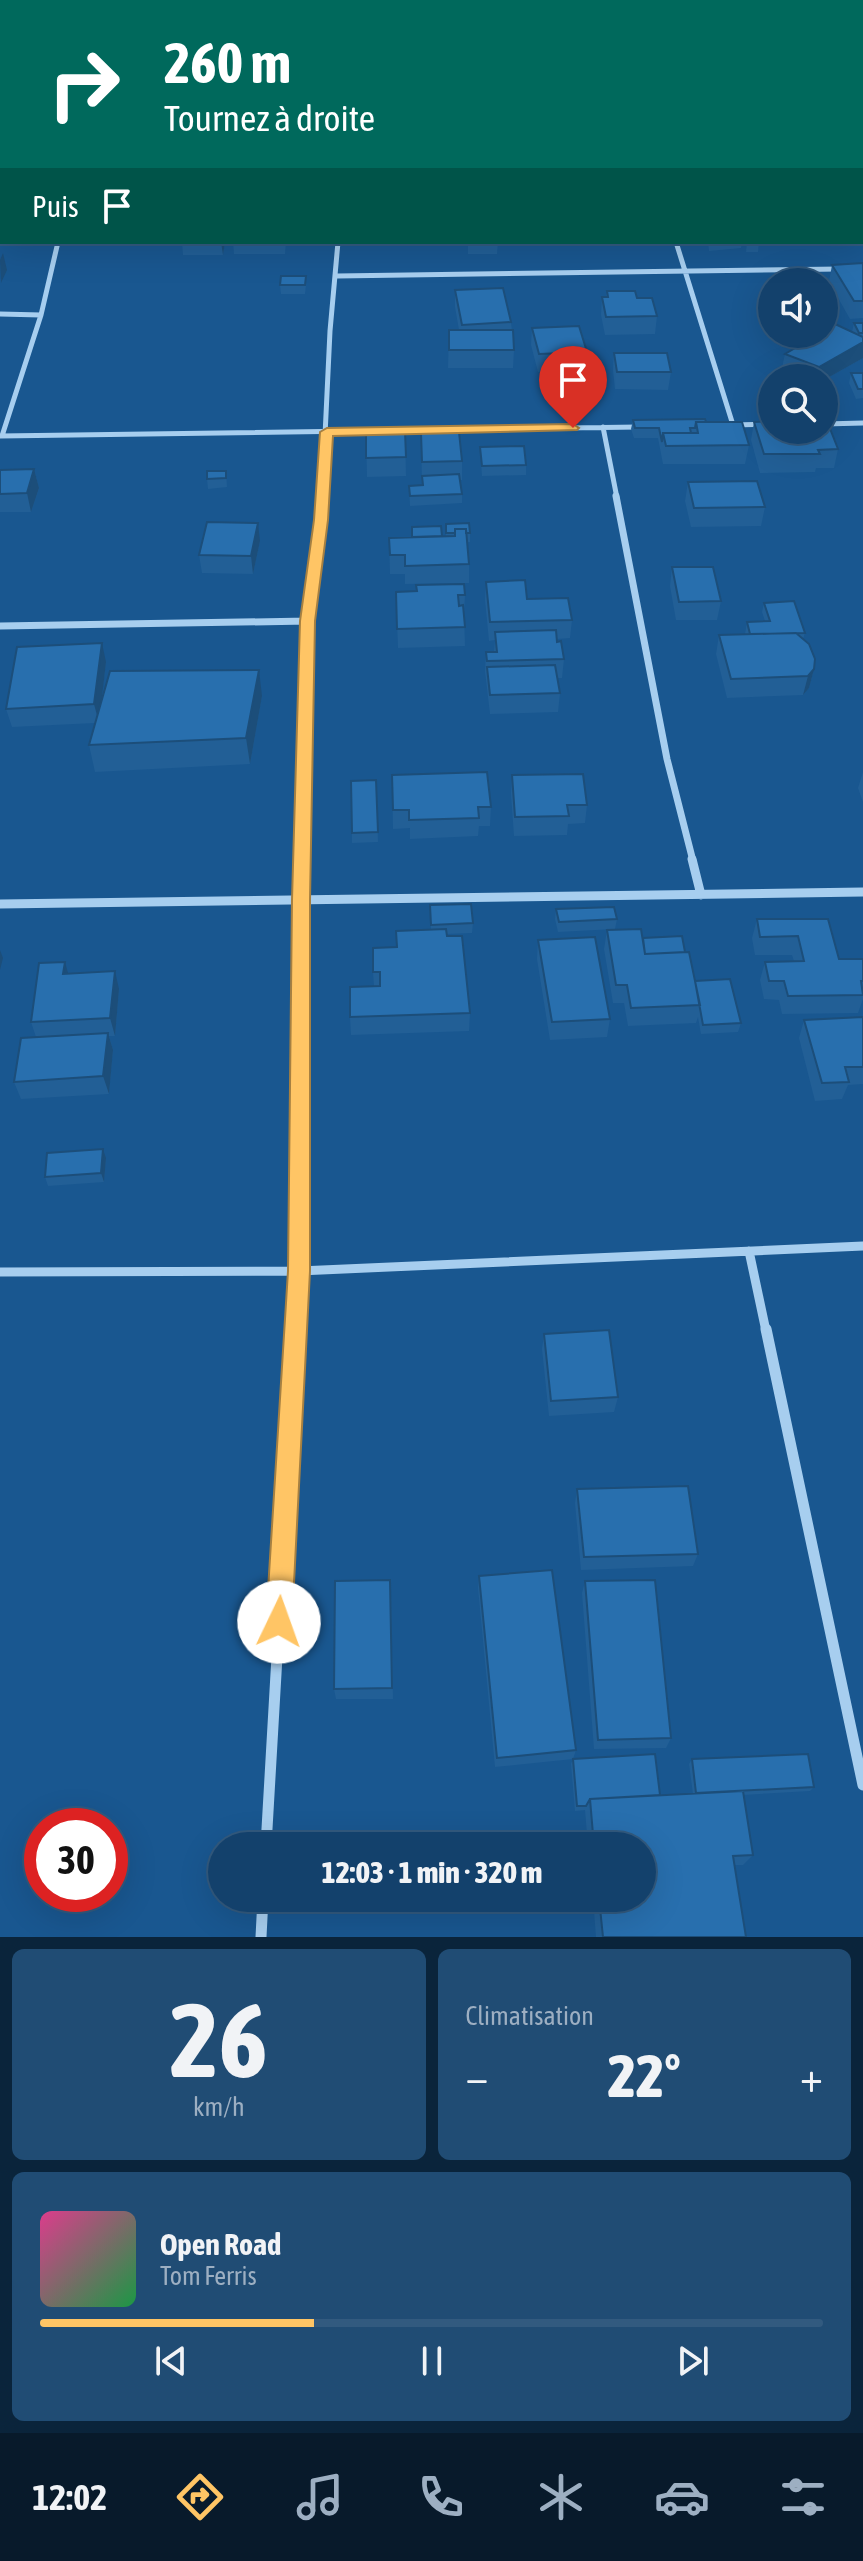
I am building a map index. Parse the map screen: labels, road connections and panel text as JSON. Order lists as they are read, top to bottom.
{
  "page": {
    "turn": ["260 m", "Tournez à droite"],
    "then": "Puis",
    "limit": "30",
    "trip": "12:03 · 1 min · 320 m",
    "tile": [
      ["26", "km/h"],
      "Climatisation"
    ],
    "heat": ["−", "22°", "+"],
    "song": ["Open Road", "Tom Ferris"],
    "tabs": "12:02"
  }
}
